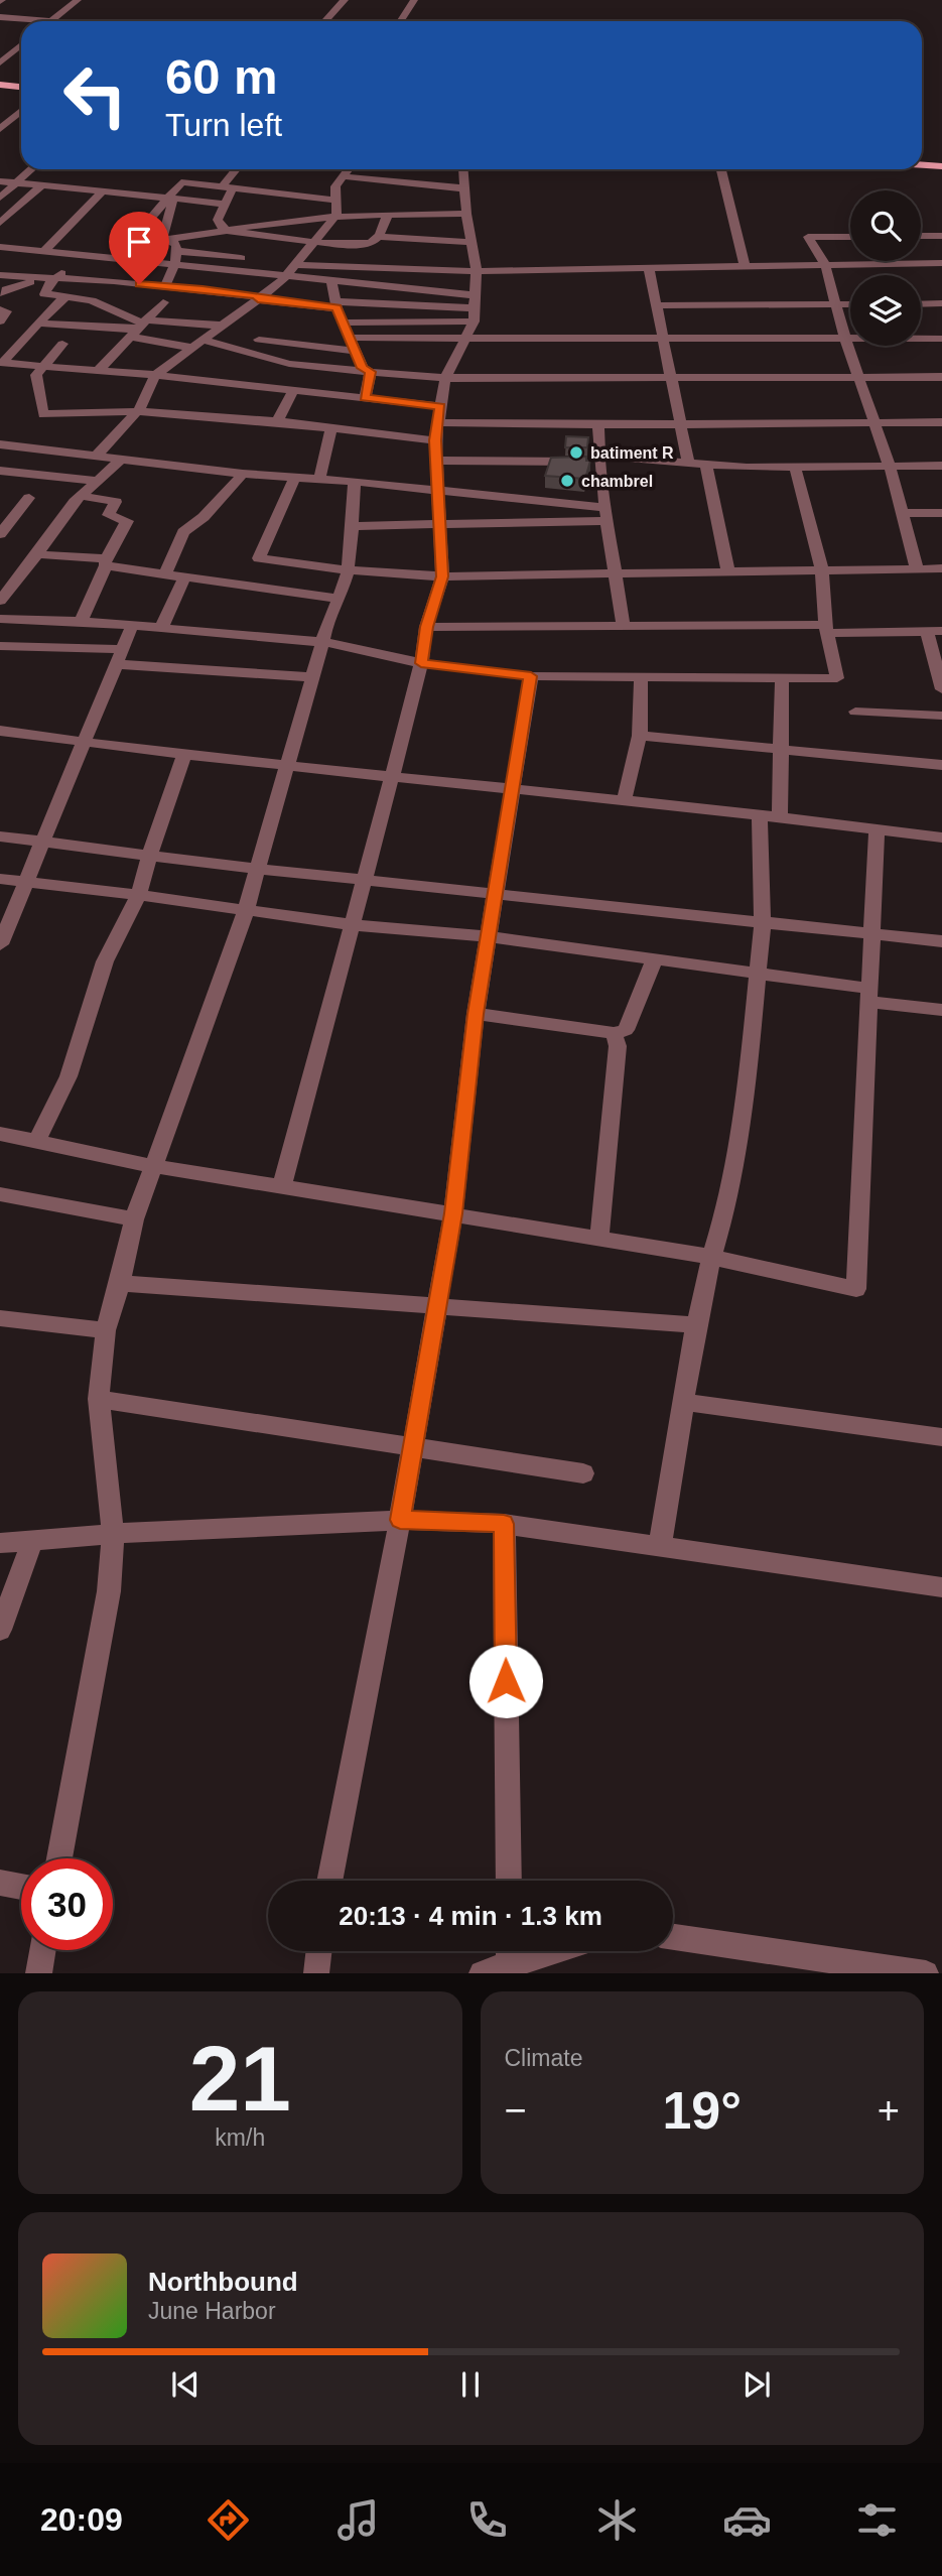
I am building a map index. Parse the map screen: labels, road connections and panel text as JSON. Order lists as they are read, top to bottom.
{
  "places": ["batiment R", "chambrel"],
  "page": {
    "turn": ["60 m", "Turn left"],
    "limit": "30",
    "trip": "20:13 · 4 min · 1.3 km",
    "tile": [
      ["21", "km/h"],
      "Climate"
    ],
    "heat": ["−", "19°", "+"],
    "song": ["Northbound", "June Harbor"],
    "tabs": "20:09"
  }
}
